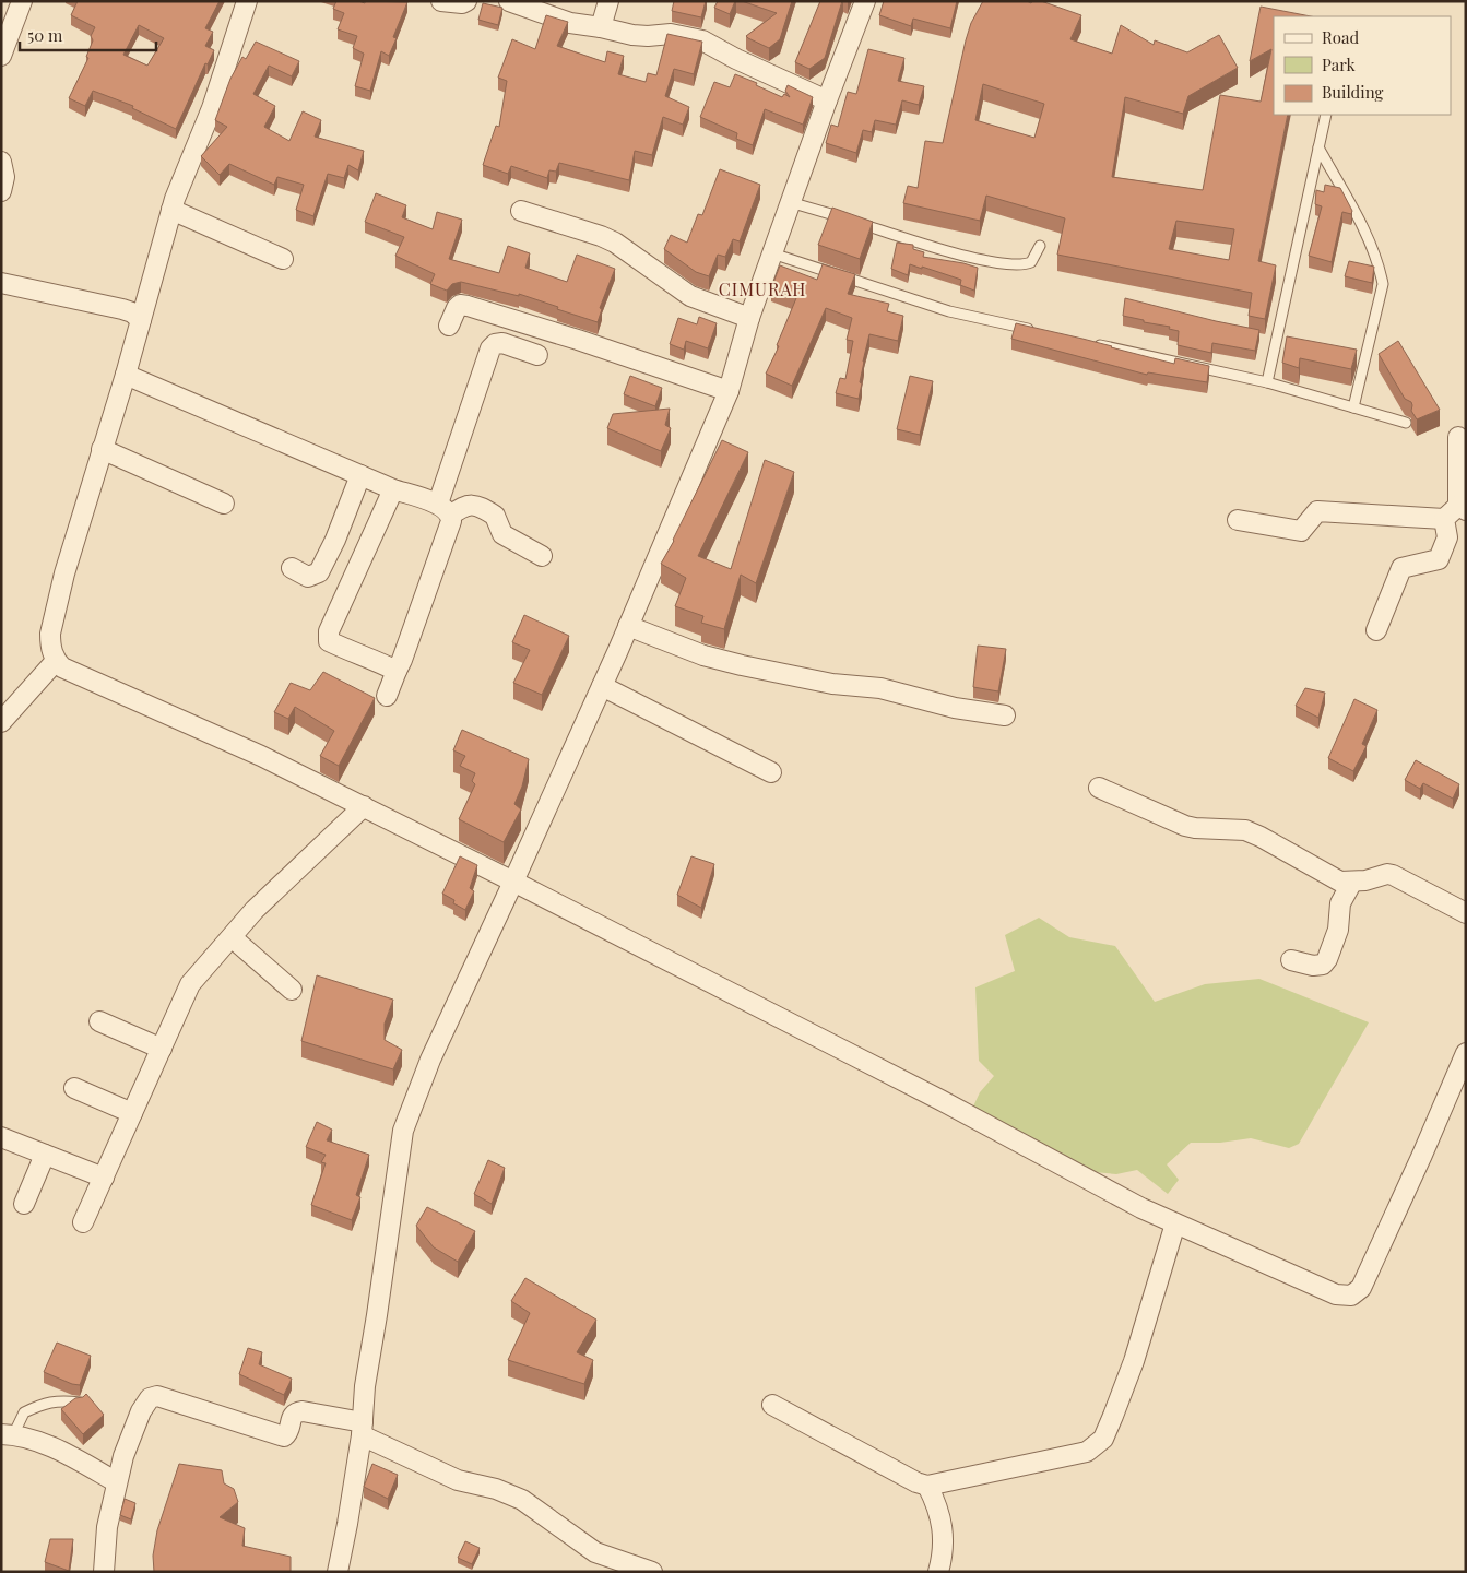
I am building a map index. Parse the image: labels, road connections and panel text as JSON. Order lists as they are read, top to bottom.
{
  "districts": ["CIMURAH"],
  "legend": ["Road", "Park", "Building"],
  "scale_bar": "50 m"
}
